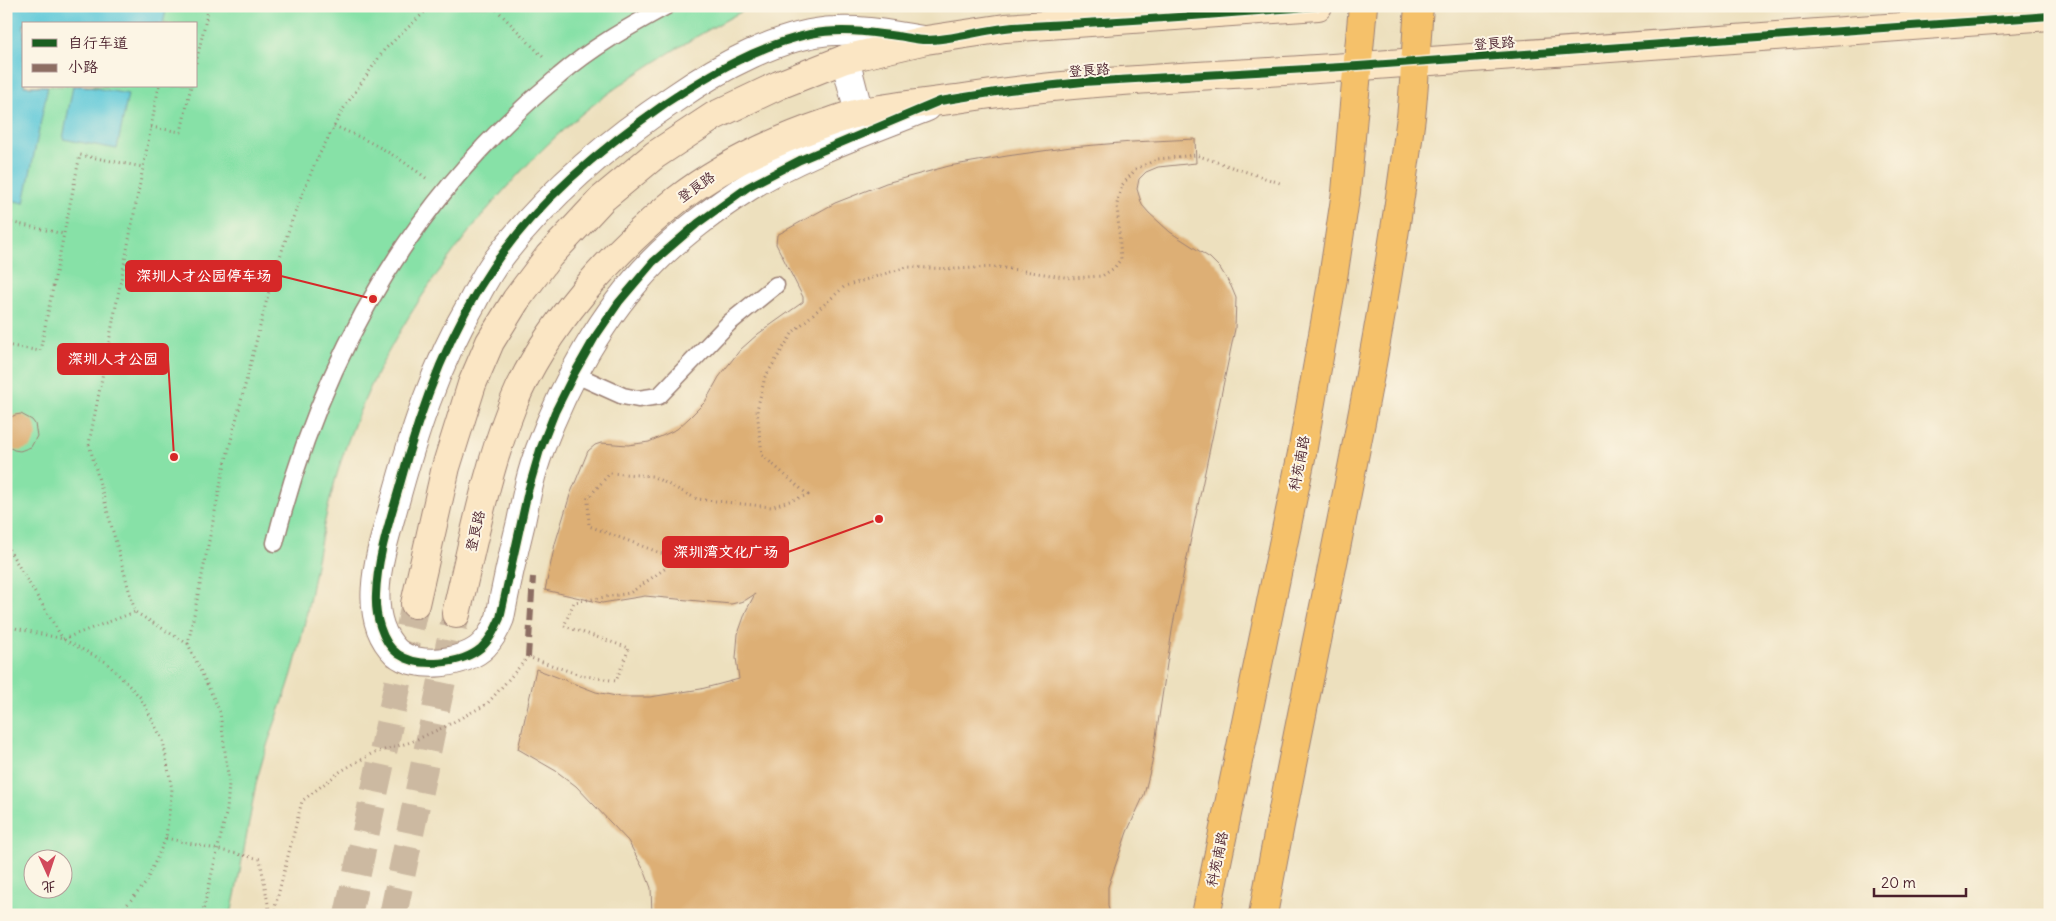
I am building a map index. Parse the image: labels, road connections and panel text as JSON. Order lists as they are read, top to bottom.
{
  "streets": {
    "main road": ["登良路", "科苑南路"]
  },
  "crossings": [
    ["登良路", "科苑南路"]
  ],
  "places": ["深圳人才公园停车场", "深圳人才公园", "深圳湾文化广场"],
  "legend": ["自行车道", "小路"],
  "scale_bar": "20 m",
  "north": "bottom"
}
